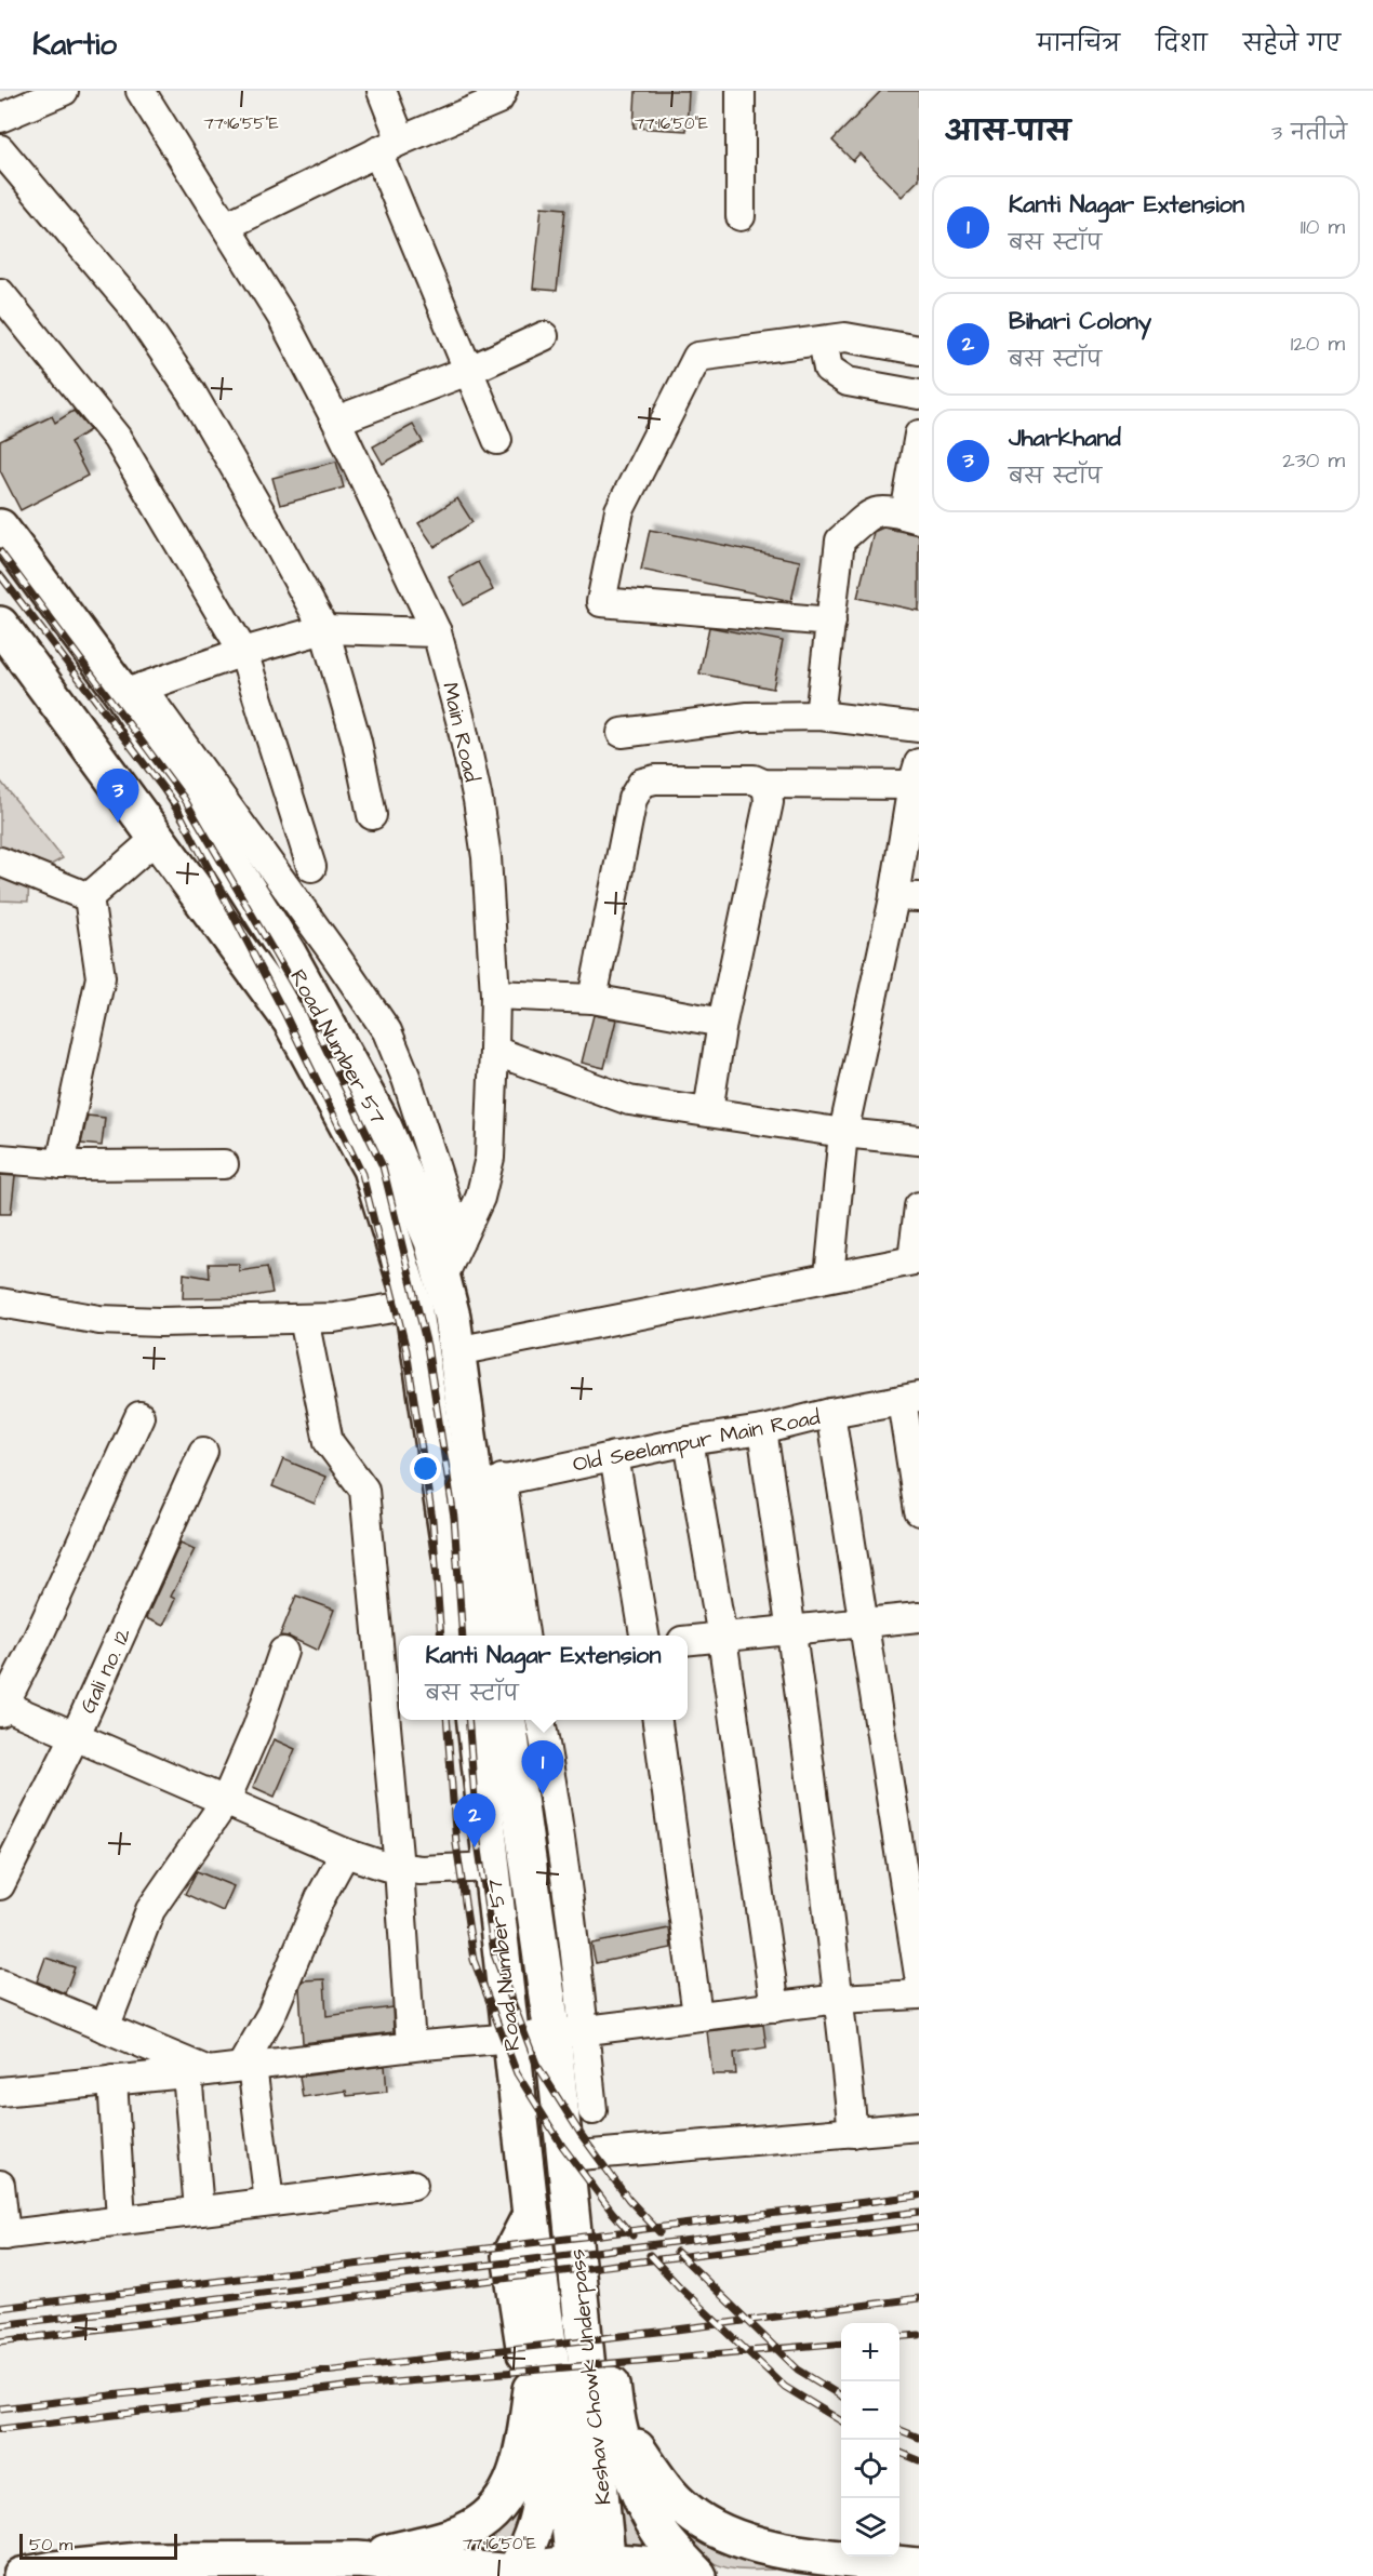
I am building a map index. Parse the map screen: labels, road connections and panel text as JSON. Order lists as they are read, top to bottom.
{
  "streets": {
    "main road": ["Road Number 57", "Keshav Chowk Underpass"],
    "street": ["Main Road", "Old Seelampur Main Road", "Gali no. 12"]
  },
  "crossings": [
    ["Main Road", "Road Number 57"],
    ["Road Number 57", "Old Seelampur Main Road"],
    ["Road Number 57", "Keshav Chowk Underpass"]
  ],
  "scale_bar": "50 m",
  "page": {
    "header": "Kartio",
    "nav": ["मानचित्र", "दिशा", "सहेजे गए"],
    "heading": ["आस-पास", "3 नतीजे"],
    "list": [
      {
        "mark": "1",
        "name": "Kanti Nagar Extension",
        "note": "बस स्टॉप",
        "value": "110 m"
      },
      {
        "mark": "2",
        "name": "Bihari Colony",
        "note": "बस स्टॉप",
        "value": "120 m"
      },
      {
        "mark": "3",
        "name": "Jharkhand",
        "note": "बस स्टॉप",
        "value": "230 m"
      }
    ],
    "pins": ["3", "1", "2"],
    "popup": ["Kanti Nagar Extension", "बस स्टॉप"],
    "map_buttons": ["+", "−"],
    "scale": "50 m"
  },
  "coordinates": ["77°16'55\"E", "77°16'50\"E"]
}
